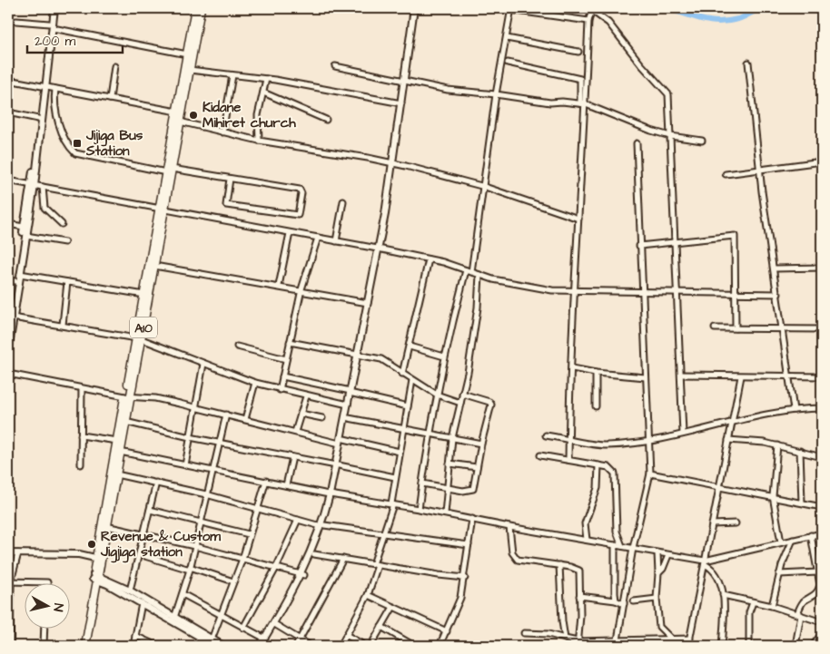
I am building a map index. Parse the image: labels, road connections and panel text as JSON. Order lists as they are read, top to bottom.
{
  "streets": {
    "highway": ["A10"]
  },
  "places": {
    "other": ["Kidane Mihiret church", "Revenue & Custom Jigjiga station"],
    "transit": ["Jijiga Bus Station"]
  },
  "scale_bar": "200 m",
  "north": "right"
}
